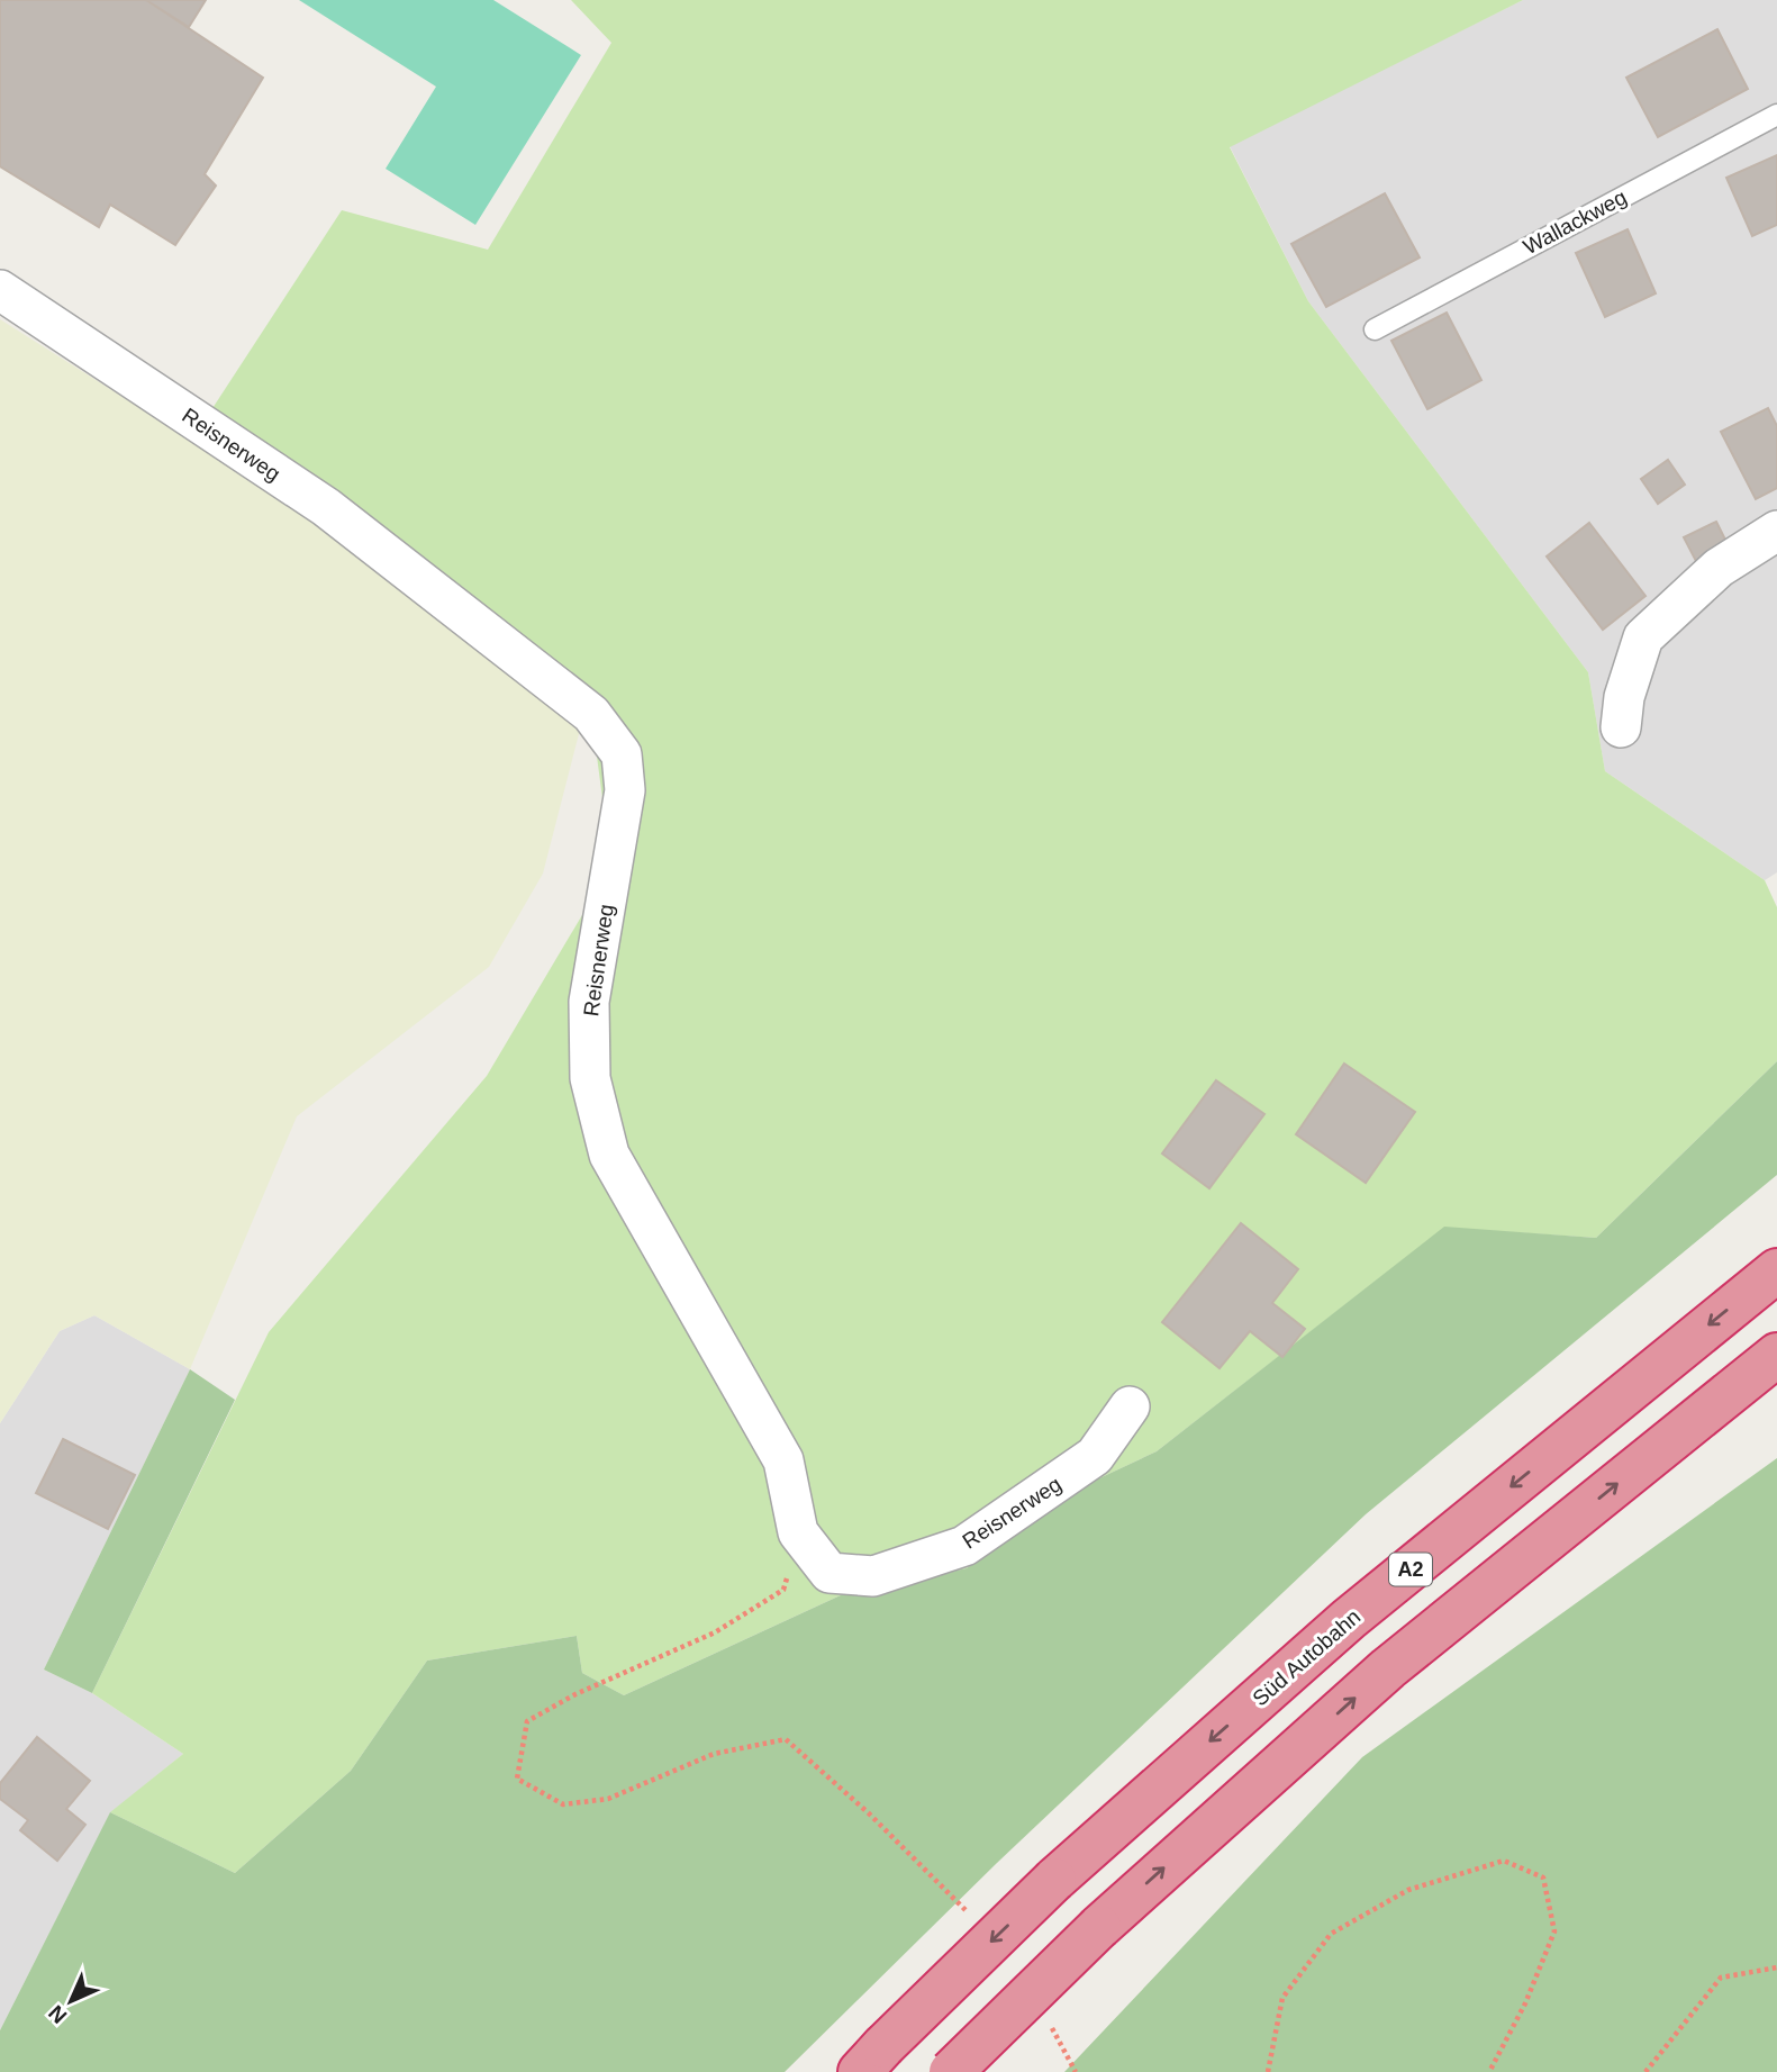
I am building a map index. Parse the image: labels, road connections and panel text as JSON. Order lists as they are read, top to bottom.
{
  "streets": {
    "highway": ["A2", "Süd Autobahn"],
    "street": ["Reisnerweg"],
    "lane": ["Wallackweg"]
  },
  "north": "bottom left"
}
